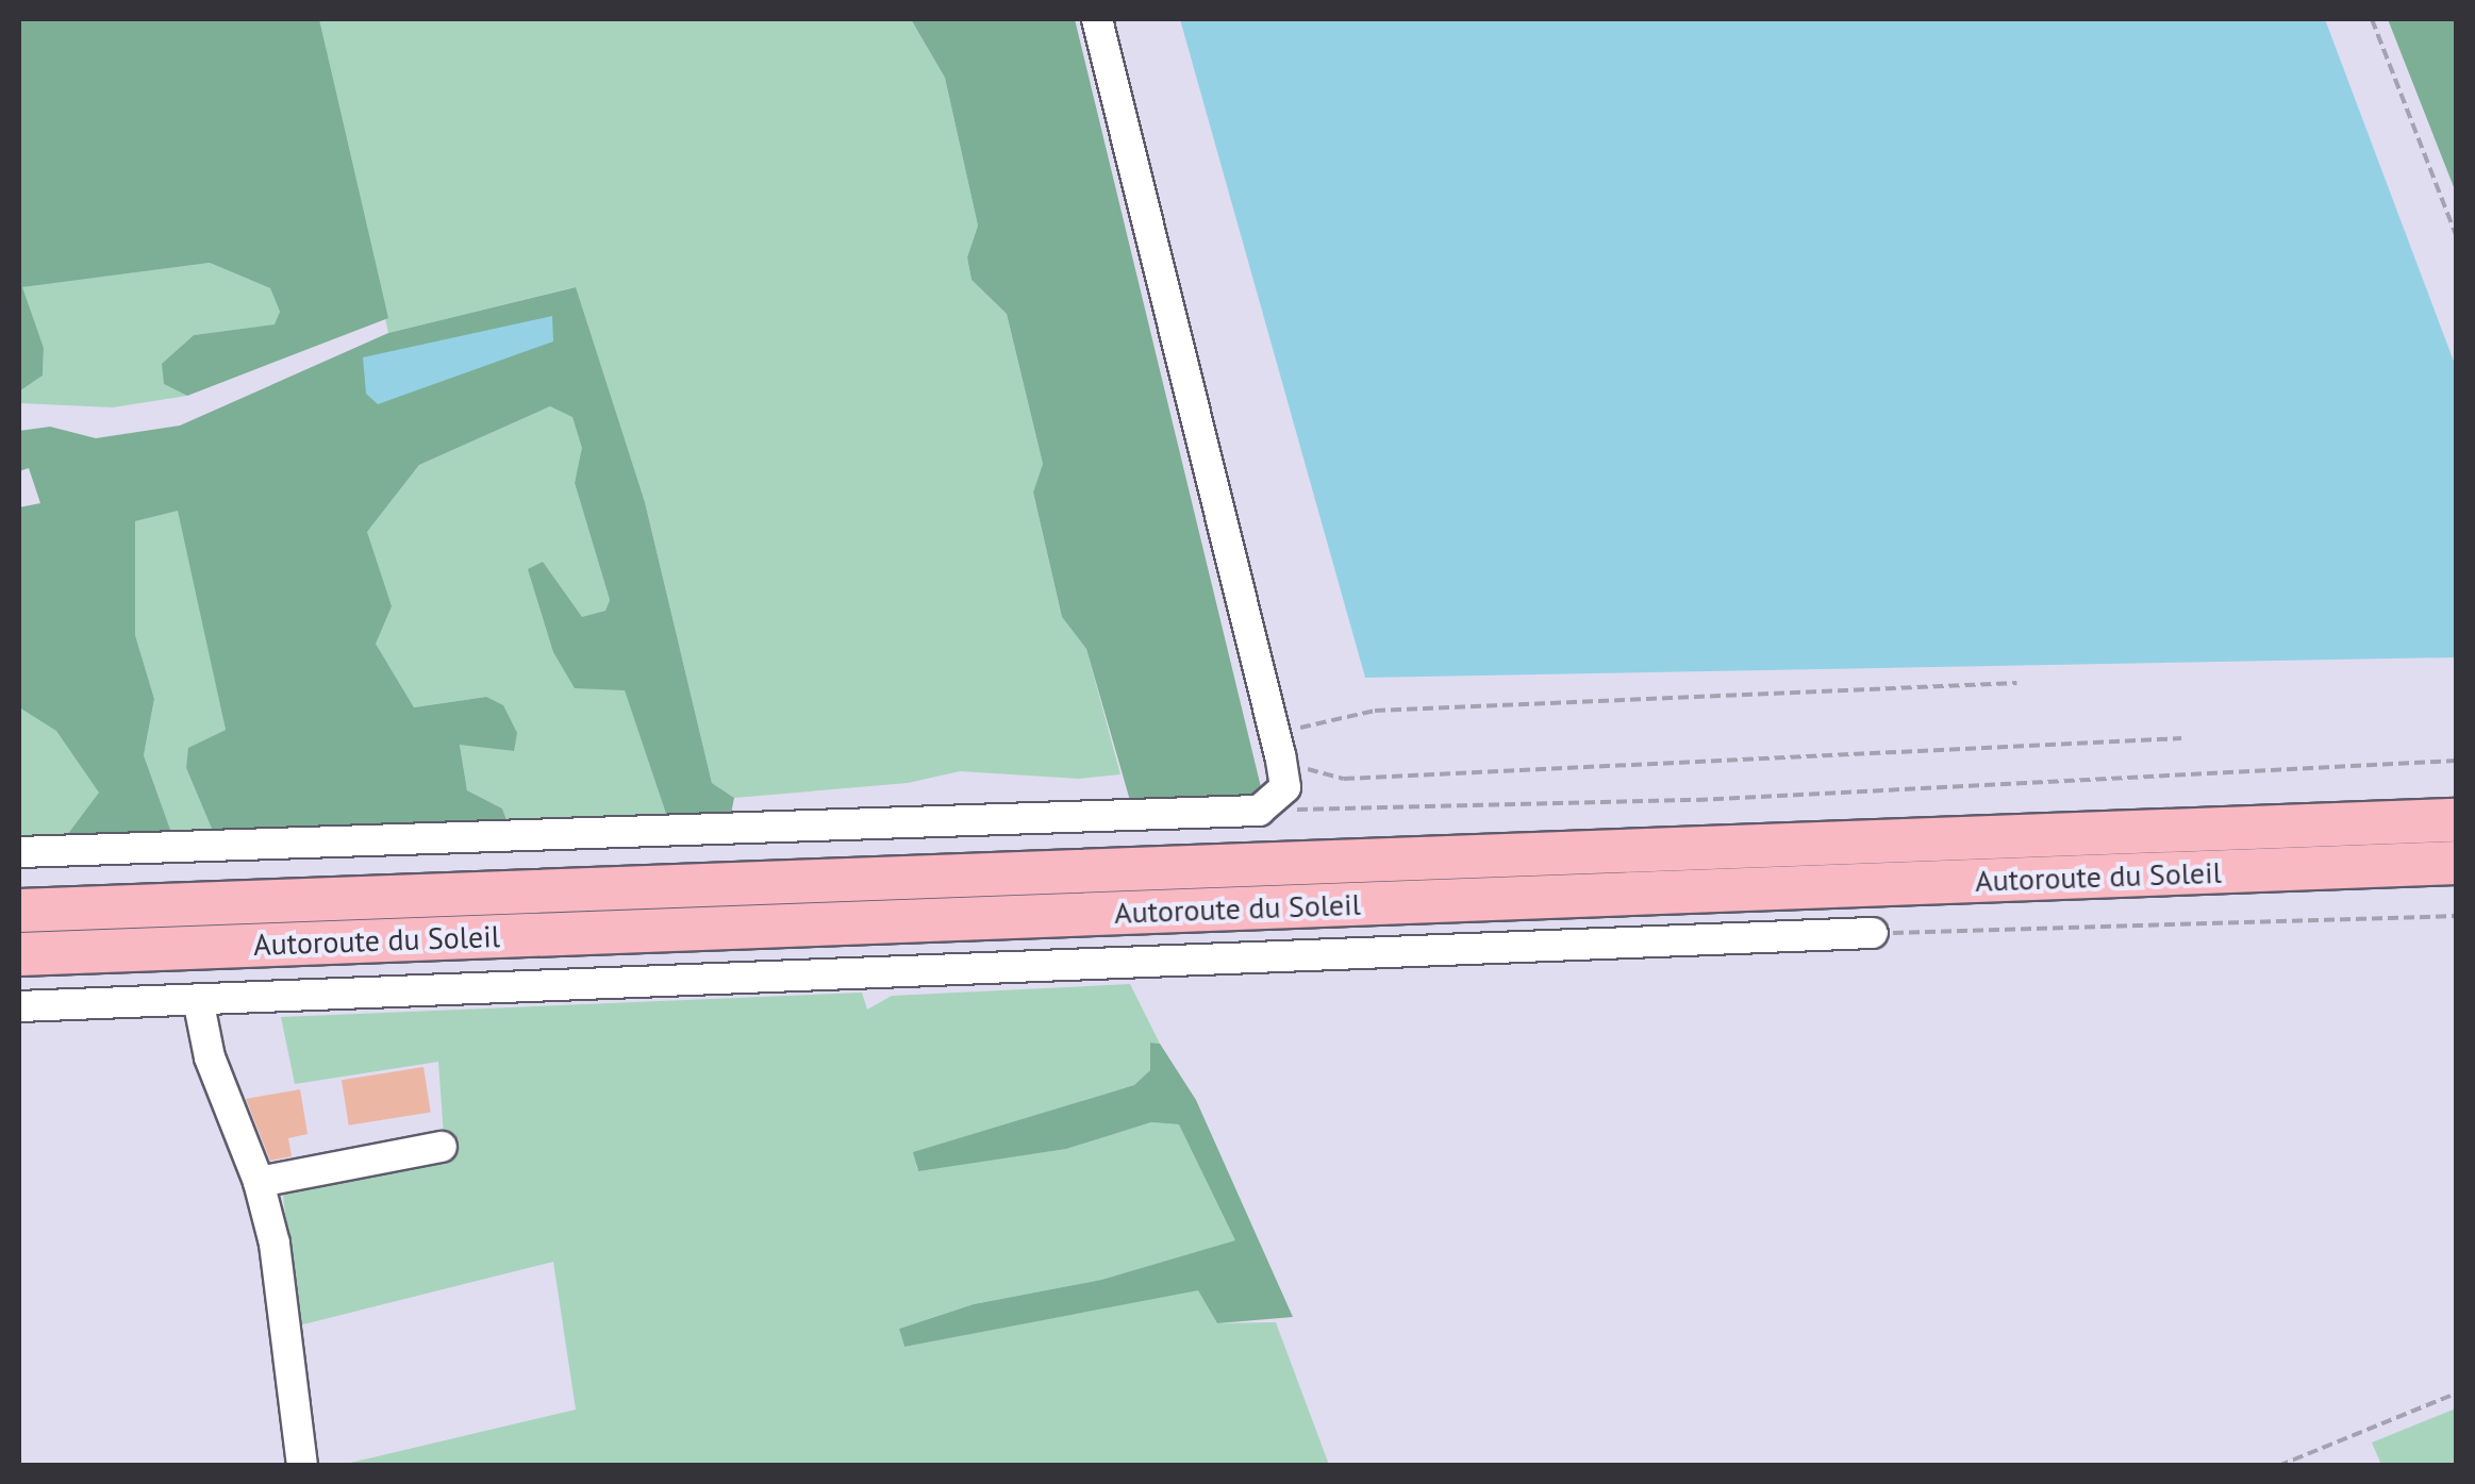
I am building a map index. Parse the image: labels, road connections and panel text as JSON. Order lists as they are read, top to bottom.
{
  "streets": {
    "highway": ["Autoroute du Soleil"]
  }
}
